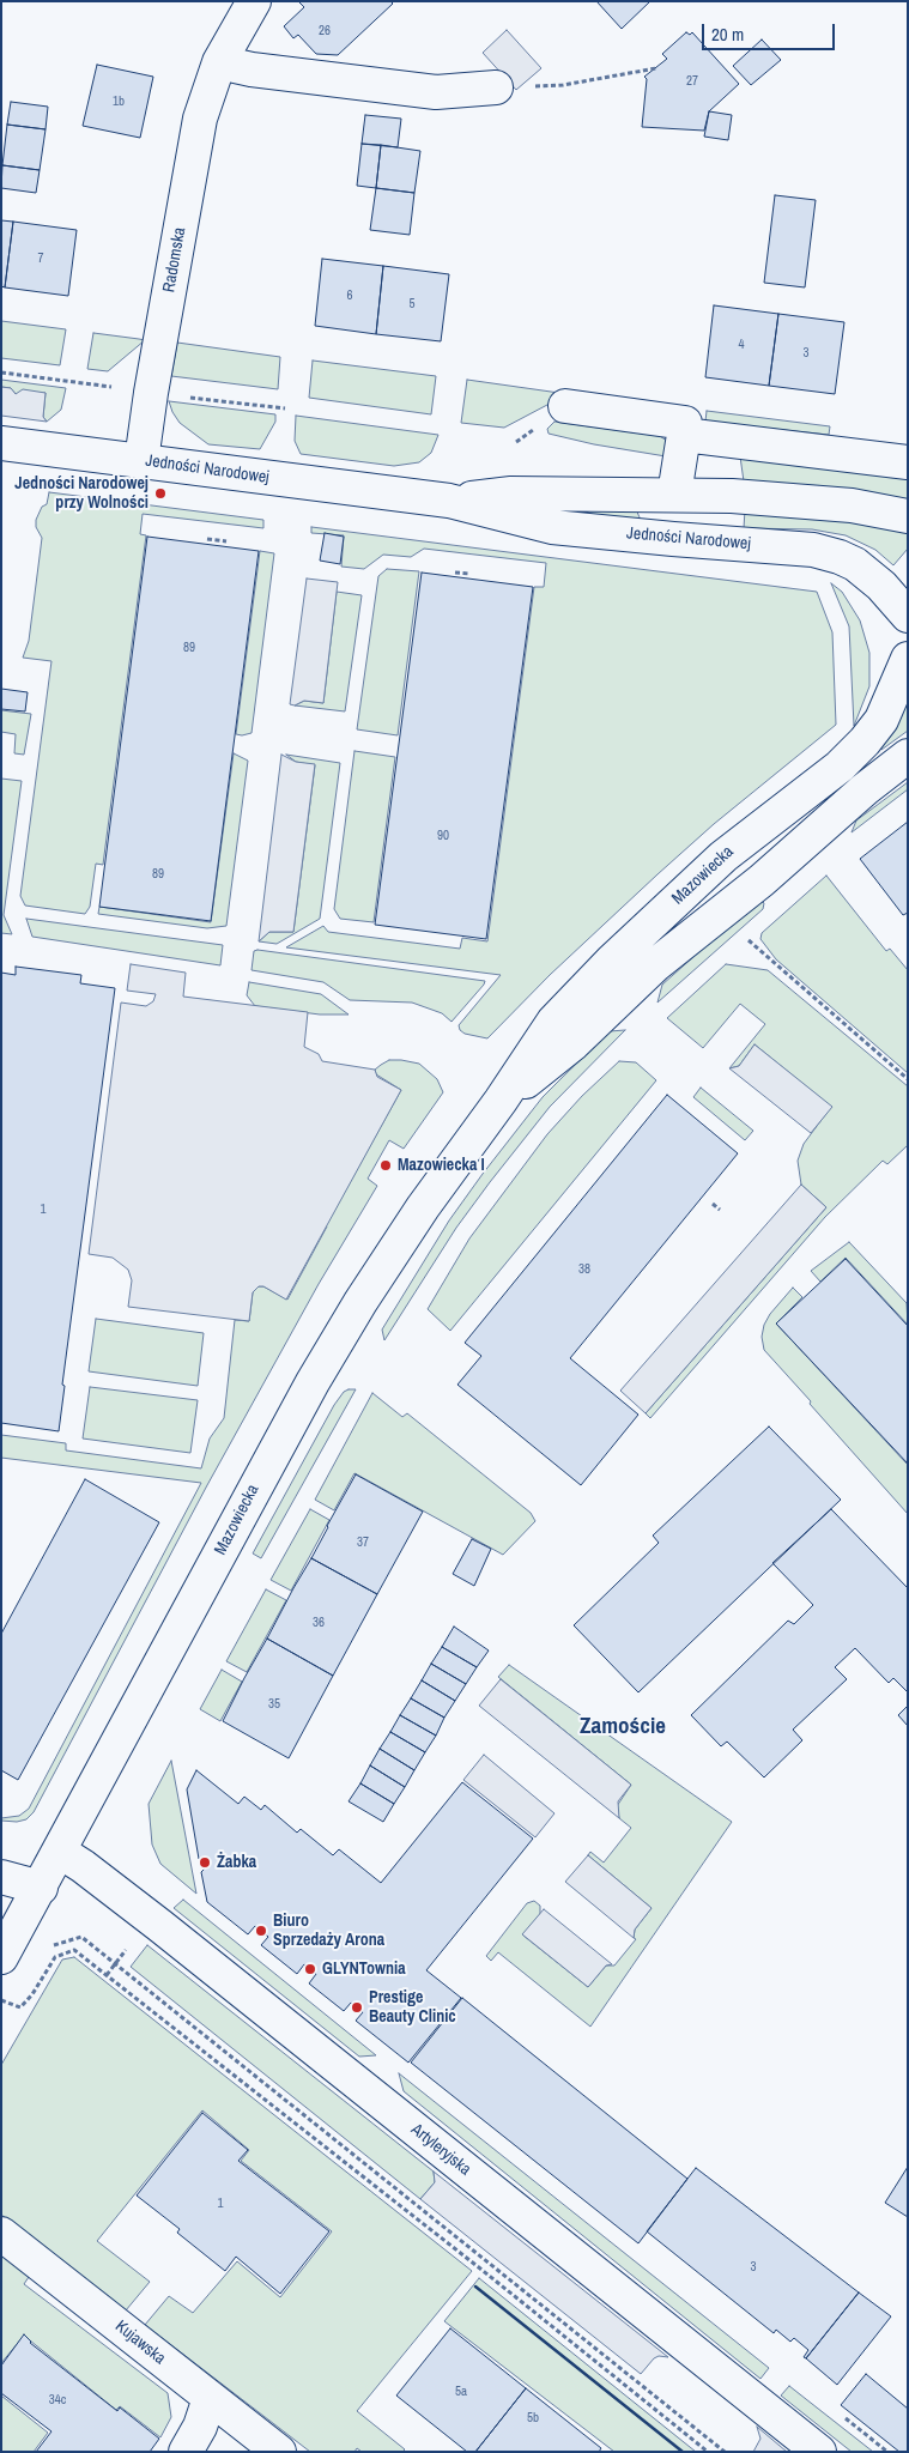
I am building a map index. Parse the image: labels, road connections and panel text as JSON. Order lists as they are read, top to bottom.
{
  "streets": {
    "street": [
      "Radomska",
      "Jedności Narodowej",
      "Mazowiecka",
      "Artyleryjska",
      "Kujawska"
    ]
  },
  "crossings": [
    ["Radomska", "Jedności Narodowej"],
    ["Mazowiecka", "Artyleryjska"]
  ],
  "districts": ["Zamoście"],
  "places": [
    "Jedności Narodowej przy Wolności",
    "Mazowiecka I",
    "Żabka",
    "Biuro Sprzedaży Arona",
    "GLYNTownia",
    "Prestige Beauty Clinic"
  ],
  "house_numbers": [
    "26",
    "27",
    "1b",
    "7",
    "6",
    "5",
    "4",
    "3",
    "89",
    "90",
    "89",
    "1",
    "38",
    "37",
    "36",
    "35",
    "1",
    "3",
    "5a",
    "34c",
    "5b"
  ],
  "scale_bar": "20 m"
}
